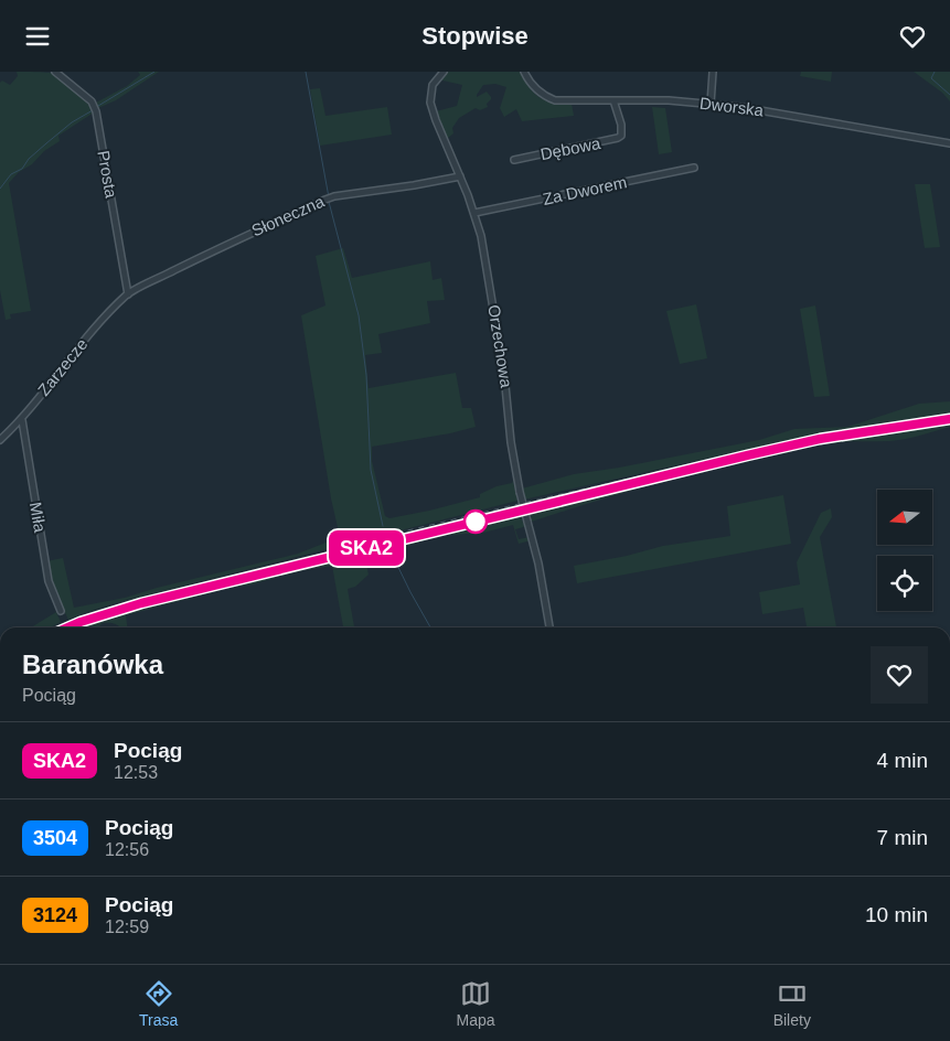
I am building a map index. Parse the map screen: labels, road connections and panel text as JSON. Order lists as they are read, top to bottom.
{
  "streets": {
    "street": [
      "Dworska",
      "Dębowa",
      "Prosta",
      "Za Dworem",
      "Słoneczna",
      "Orzechowa",
      "Zarzecze",
      "Miła"
    ]
  },
  "crossings": [
    ["Dworska", "Dębowa"],
    ["Prosta", "Słoneczna"],
    ["Prosta", "Zarzecze"],
    ["Za Dworem", "Orzechowa"],
    ["Słoneczna", "Orzechowa"],
    ["Słoneczna", "Zarzecze"],
    ["Zarzecze", "Miła"]
  ],
  "north": "left",
  "page": {
    "header": "Stopwise",
    "on_map": "SKA2",
    "heading": ["Baranówka", "Pociąg"],
    "list": [
      {
        "mark": "SKA2",
        "name": "Pociąg",
        "note": "12:53",
        "value": "4 min"
      },
      {
        "mark": "3504",
        "name": "Pociąg",
        "note": "12:56",
        "value": "7 min"
      },
      {
        "mark": "3124",
        "name": "Pociąg",
        "note": "12:59",
        "value": "10 min"
      }
    ],
    "tabs": ["Trasa", "Mapa", "Bilety"]
  }
}
